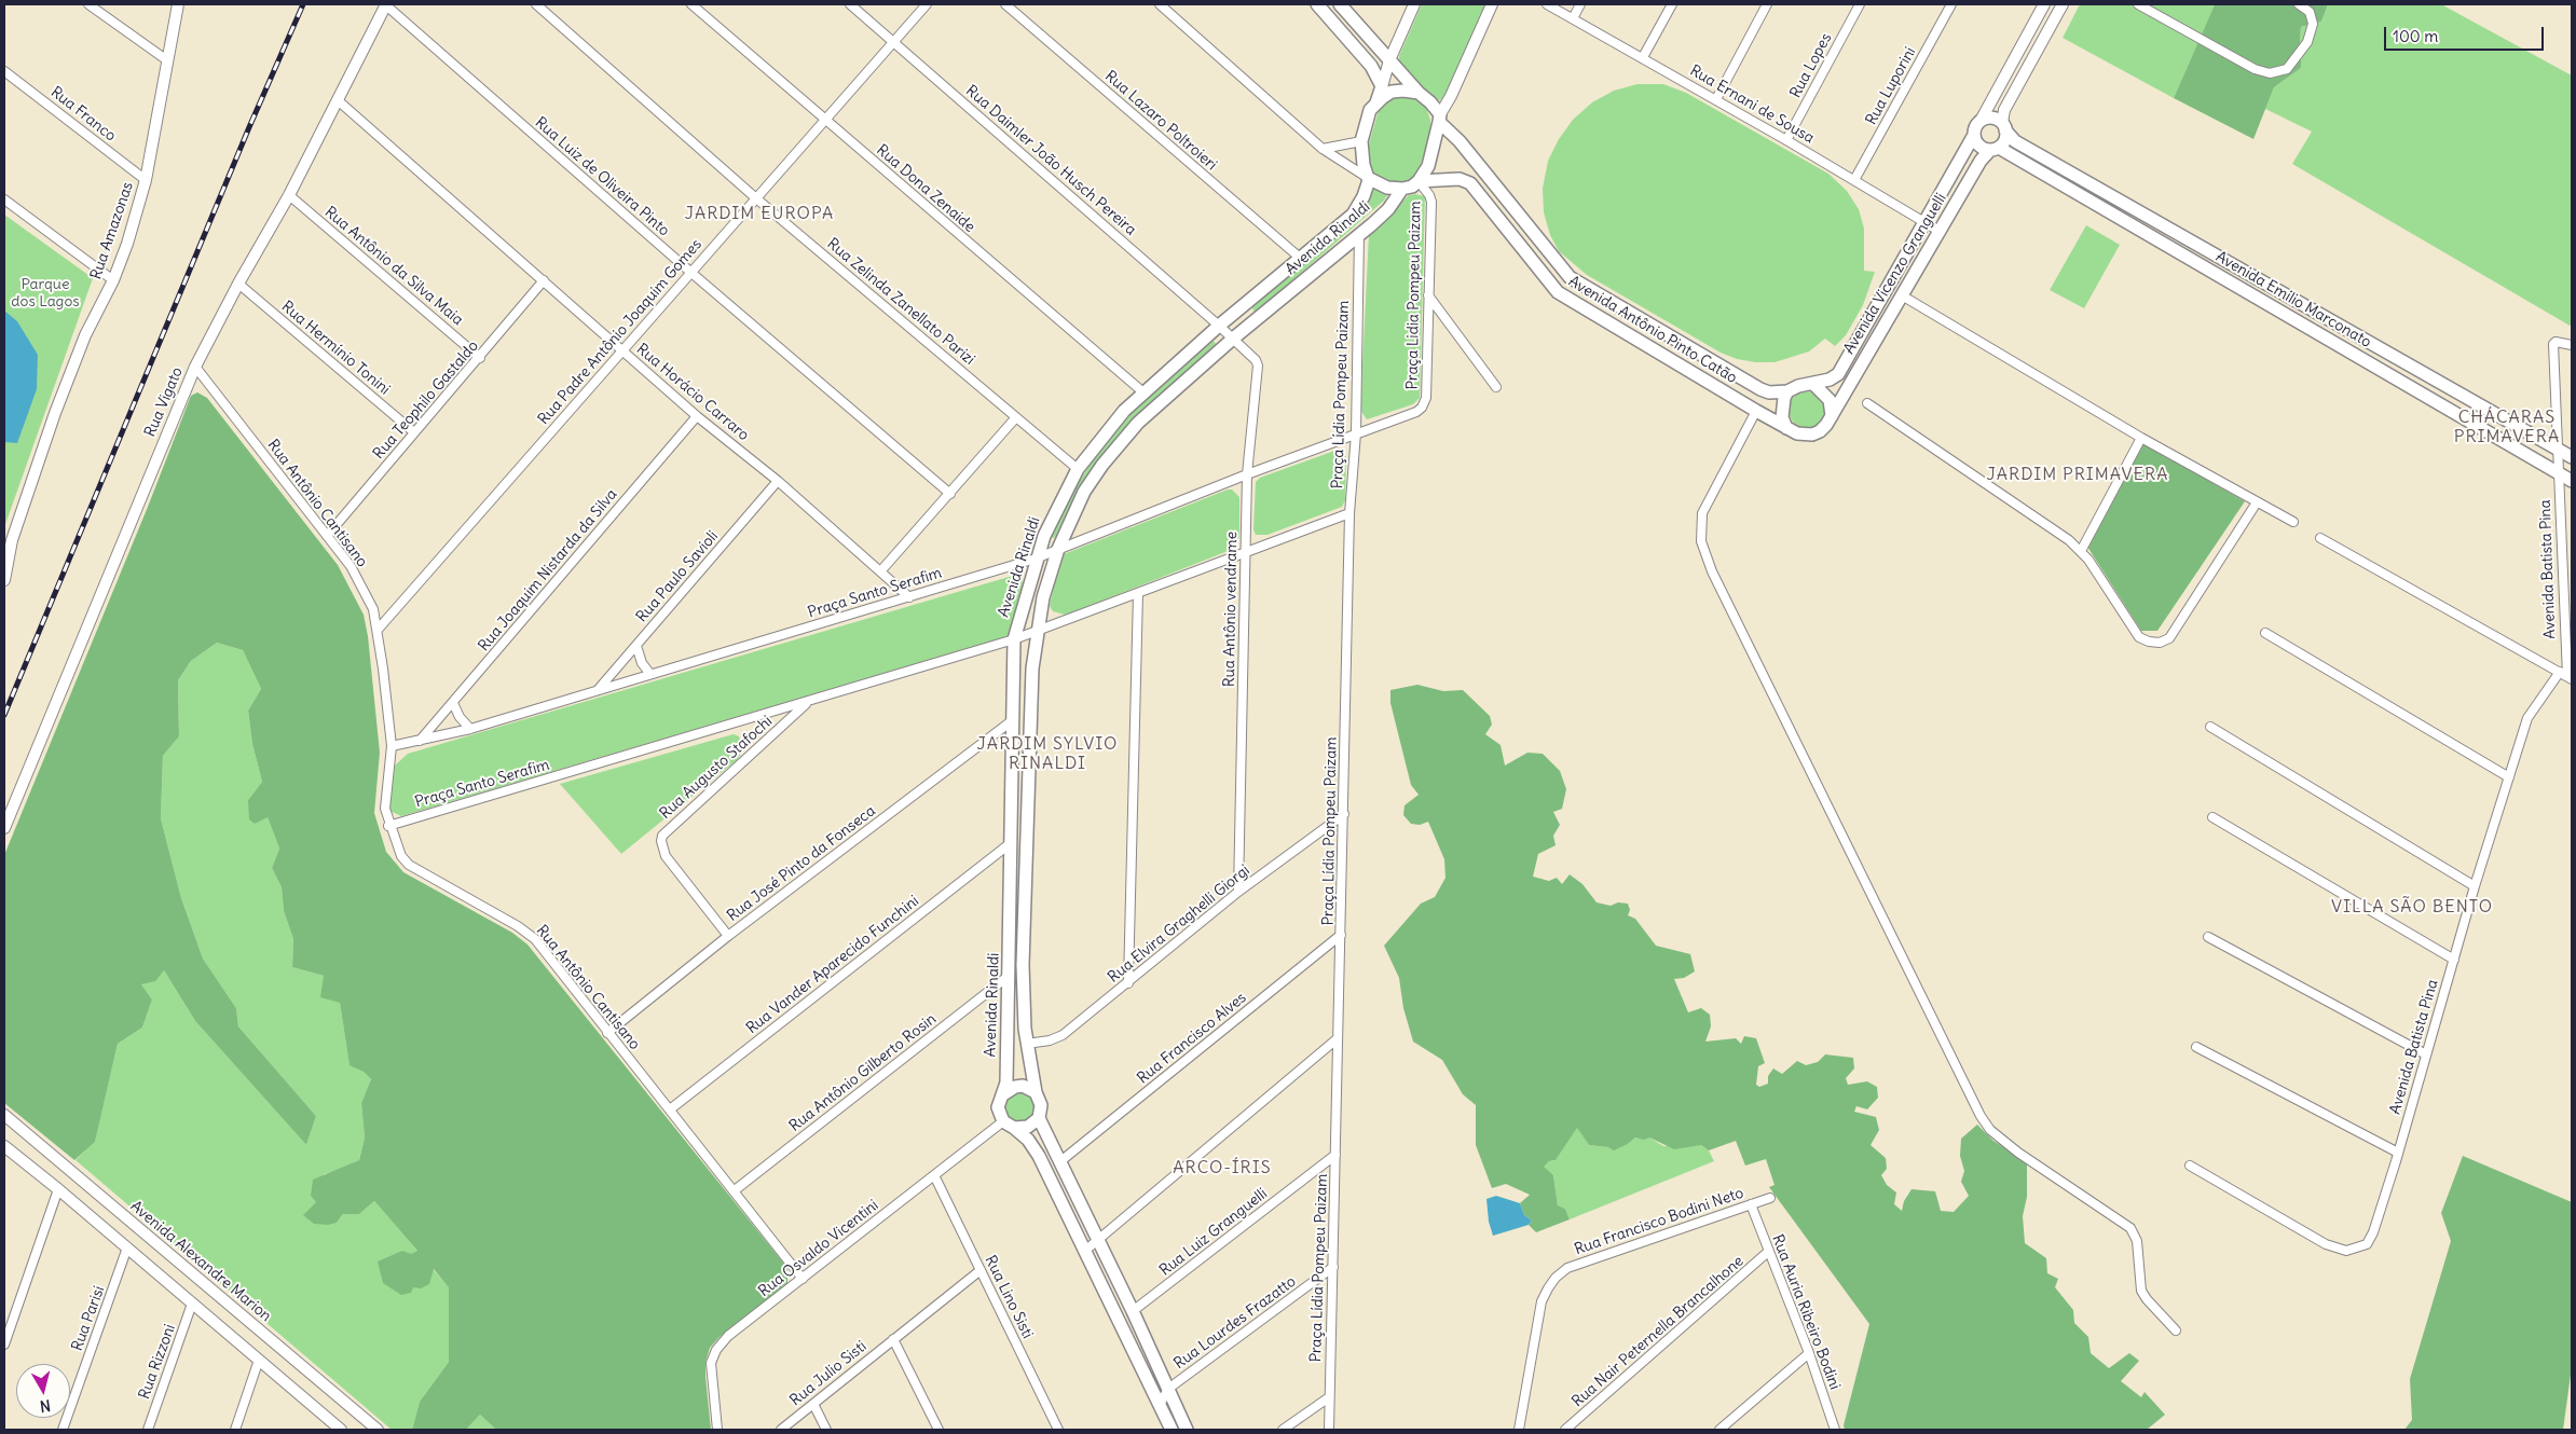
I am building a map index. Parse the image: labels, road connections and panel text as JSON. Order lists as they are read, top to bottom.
{
  "streets": {
    "main road": [
      "Avenida Rinaldi",
      "Avenida Vicenzo Granguelli",
      "Avenida Emílio Marconato",
      "Avenida Antônio Pinto Catão"
    ],
    "street": [
      "Rua Lopes",
      "Rua Luporini",
      "Rua Ernani de Sousa",
      "Rua Franco",
      "Rua Lazaro Poltroieri",
      "Rua Daimler João Husch Pereira",
      "Rua Luiz de Oliveira Pinto",
      "Rua Dona Zenaide",
      "Rua Amazonas",
      "Rua Antônio da Silva Maia",
      "Praça Lidia Pompeu Paizam",
      "Rua Zelinda Zanellato Parizi",
      "Rua Padre Antônio Joaquim Gomes",
      "Rua Hermínio Tonini",
      "Rua Horácio Carraro",
      "Praça Lídia Pompeu Paizam",
      "Rua Teophilo Gastaldo",
      "Rua Vigato",
      "Rua Antônio Cantisano",
      "Avenida Batista Pina",
      "Rua Joaquim Nistarda da Silva",
      "Rua Paulo Savioli",
      "Praça Santo Serafim",
      "Rua Antônio vendrame",
      "Rua Augusto Stafochi",
      "Rua José Pinto da Fonseca",
      "Rua Elvira Graghelli Giorgi",
      "Rua Vander Aparecido Funchini",
      "Rua Francisco Alves",
      "Rua Antônio Gilberto Rosin",
      "Rua Francisco Bodini Neto",
      "Rua Luiz Granguelli",
      "Rua Osvaldo Vicentini",
      "Avenida Alexandre Marion",
      "Rua Lino Sisti",
      "Rua Auria Ribeiro Bodini",
      "Rua Parisi",
      "Rua Lourdes Frazatto",
      "Rua Nair Peternella Brancalhone",
      "Rua Rizzoni",
      "Rua Julio Sisti"
    ]
  },
  "crossings": [
    ["Rua Lopes", "Rua Ernani de Sousa"],
    ["Rua Luporini", "Rua Ernani de Sousa"],
    ["Rua Ernani de Sousa", "Avenida Vicenzo Granguelli"],
    ["Rua Franco", "Rua Amazonas"],
    ["Rua Lazaro Poltroieri", "Avenida Rinaldi"],
    ["Rua Daimler João Husch Pereira", "Avenida Rinaldi"],
    ["Rua Daimler João Husch Pereira", "Rua Padre Antônio Joaquim Gomes"],
    ["Rua Daimler João Husch Pereira", "Rua Antônio vendrame"],
    ["Rua Luiz de Oliveira Pinto", "Rua Padre Antônio Joaquim Gomes"],
    ["Rua Luiz de Oliveira Pinto", "Rua Vigato"],
    ["Rua Dona Zenaide", "Avenida Rinaldi"],
    ["Rua Dona Zenaide", "Rua Padre Antônio Joaquim Gomes"],
    ["Avenida Rinaldi", "Praça Lidia Pompeu Paizam"],
    ["Avenida Rinaldi", "Rua Zelinda Zanellato Parizi"],
    ["Avenida Rinaldi", "Avenida Antônio Pinto Catão"],
    ["Avenida Rinaldi", "Praça Lídia Pompeu Paizam"],
    ["Avenida Rinaldi", "Praça Santo Serafim"],
    ["Avenida Rinaldi", "Rua Antônio vendrame"],
    ["Avenida Rinaldi", "Rua José Pinto da Fonseca"],
    ["Avenida Rinaldi", "Rua Elvira Graghelli Giorgi"],
    ["Avenida Rinaldi", "Rua Vander Aparecido Funchini"],
    ["Avenida Rinaldi", "Rua Antônio Gilberto Rosin"],
    ["Avenida Rinaldi", "Rua Osvaldo Vicentini"],
    ["Rua Antônio da Silva Maia", "Rua Teophilo Gastaldo"],
    ["Rua Antônio da Silva Maia", "Rua Vigato"],
    ["Avenida Vicenzo Granguelli", "Avenida Emílio Marconato"],
    ["Avenida Vicenzo Granguelli", "Avenida Antônio Pinto Catão"],
    ["Praça Lidia Pompeu Paizam", "Avenida Antônio Pinto Catão"],
    ["Praça Lidia Pompeu Paizam", "Praça Lídia Pompeu Paizam"],
    ["Praça Lidia Pompeu Paizam", "Praça Santo Serafim"],
    ["Avenida Emílio Marconato", "Avenida Batista Pina"],
    ["Rua Zelinda Zanellato Parizi", "Rua Padre Antônio Joaquim Gomes"],
    ["Rua Padre Antônio Joaquim Gomes", "Rua Horácio Carraro"],
    ["Rua Padre Antônio Joaquim Gomes", "Rua Antônio Cantisano"],
    ["Rua Hermínio Tonini", "Rua Teophilo Gastaldo"],
    ["Rua Hermínio Tonini", "Rua Vigato"],
    ["Rua Horácio Carraro", "Rua Teophilo Gastaldo"],
    ["Rua Horácio Carraro", "Rua Vigato"],
    ["Rua Horácio Carraro", "Rua Joaquim Nistarda da Silva"],
    ["Rua Horácio Carraro", "Rua Paulo Savioli"],
    ["Rua Horácio Carraro", "Praça Santo Serafim"],
    ["Praça Lídia Pompeu Paizam", "Praça Santo Serafim"],
    ["Praça Lídia Pompeu Paizam", "Rua Elvira Graghelli Giorgi"],
    ["Praça Lídia Pompeu Paizam", "Rua Francisco Alves"],
    ["Praça Lídia Pompeu Paizam", "Rua Luiz Granguelli"],
    ["Praça Lídia Pompeu Paizam", "Rua Lourdes Frazatto"],
    ["Rua Teophilo Gastaldo", "Rua Antônio Cantisano"],
    ["Rua Vigato", "Rua Antônio Cantisano"],
    ["Rua Antônio Cantisano", "Praça Santo Serafim"],
    ["Rua Antônio Cantisano", "Rua José Pinto da Fonseca"],
    ["Rua Antônio Cantisano", "Rua Vander Aparecido Funchini"],
    ["Rua Antônio Cantisano", "Rua Antônio Gilberto Rosin"],
    ["Rua Antônio Cantisano", "Rua Osvaldo Vicentini"],
    ["Rua Joaquim Nistarda da Silva", "Praça Santo Serafim"],
    ["Rua Paulo Savioli", "Praça Santo Serafim"],
    ["Praça Santo Serafim", "Rua Antônio vendrame"],
    ["Praça Santo Serafim", "Rua Augusto Stafochi"],
    ["Rua Antônio vendrame", "Rua Elvira Graghelli Giorgi"],
    ["Rua Augusto Stafochi", "Rua José Pinto da Fonseca"],
    ["Rua Francisco Bodini Neto", "Rua Auria Ribeiro Bodini"],
    ["Rua Osvaldo Vicentini", "Rua Lino Sisti"],
    ["Rua Lino Sisti", "Rua Julio Sisti"],
    ["Rua Auria Ribeiro Bodini", "Rua Nair Peternella Brancalhone"]
  ],
  "districts": [
    "JARDIM EUROPA",
    "CHÁCARAS PRIMAVERA",
    "JARDIM PRIMAVERA",
    "JARDIM SYLVIO RINALDI",
    "VILLA SÃO BENTO",
    "ARCO-ÍRIS"
  ],
  "parks": ["Parque dos Lagos"],
  "scale_bar": "100 m",
  "north": "bottom"
}
